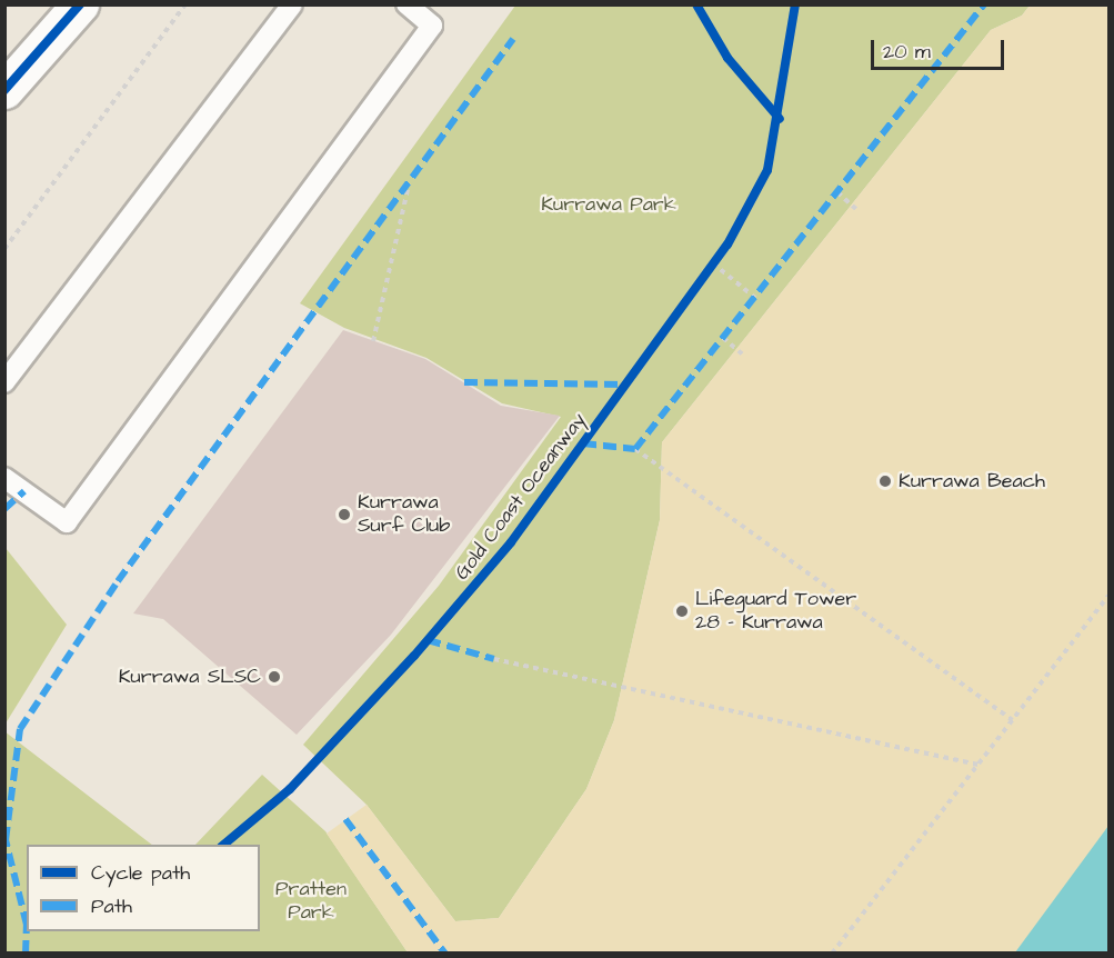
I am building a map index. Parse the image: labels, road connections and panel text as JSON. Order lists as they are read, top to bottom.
{
  "streets": {
    "cycle path": ["Gold Coast Oceanway"]
  },
  "parks": ["Kurrawa Park", "Pratten Park"],
  "places": [
    "Kurrawa Beach",
    "Kurrawa Surf Club",
    "Lifeguard Tower 28 - Kurrawa",
    "Kurrawa SLSC"
  ],
  "legend": ["Cycle path", "Path"],
  "scale_bar": "20 m"
}
